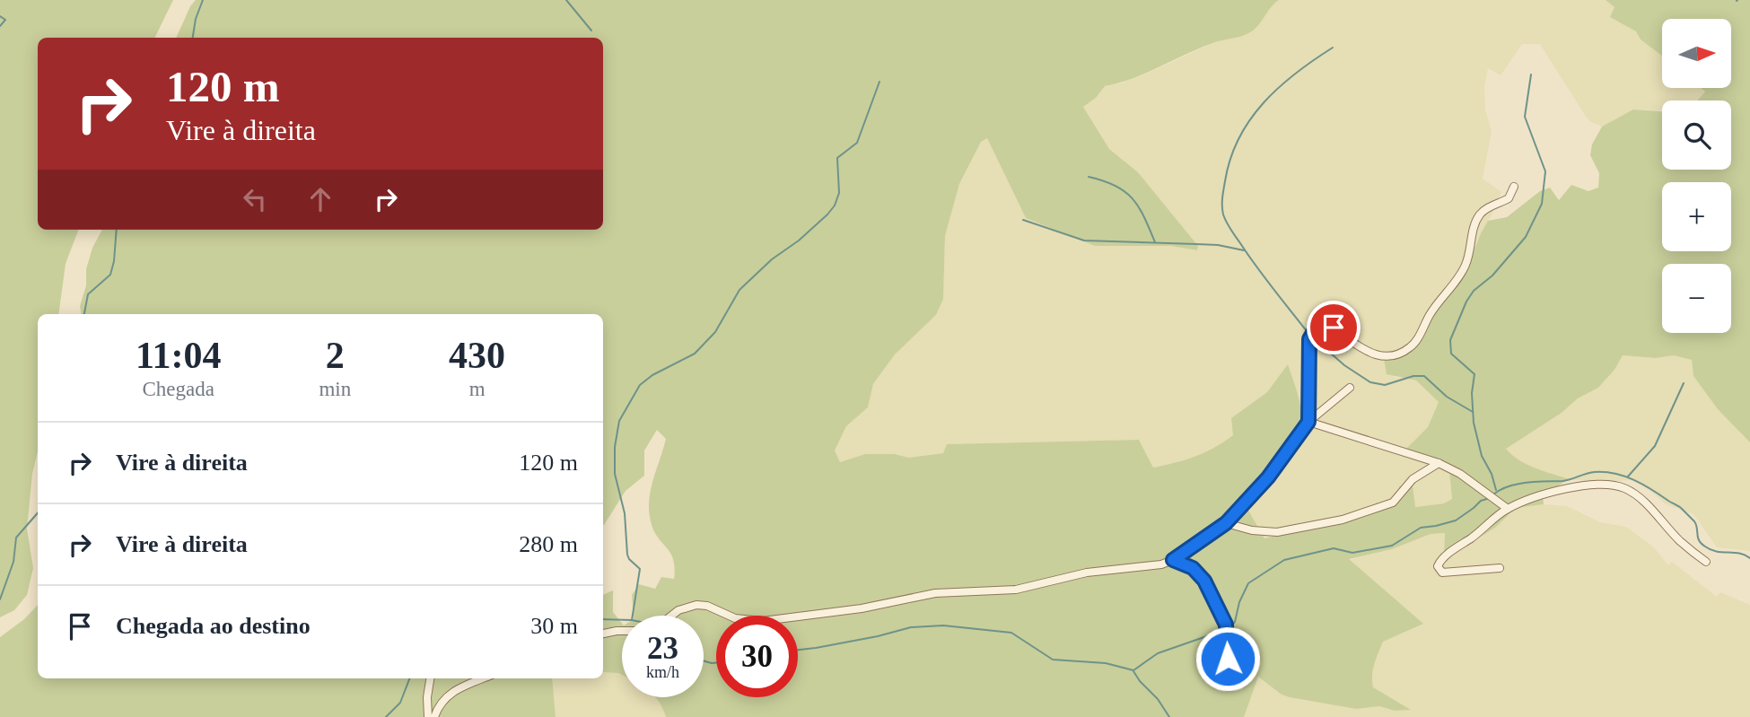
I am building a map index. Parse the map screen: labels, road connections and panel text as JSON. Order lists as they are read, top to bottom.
{
  "north": "right",
  "page": {
    "map_buttons": ["+", "−"],
    "turn": ["120 m", "Vire à direita"],
    "eta": [
      "11:04",
      "Chegada",
      "2",
      "min",
      "430",
      "m"
    ],
    "list": [
      {
        "name": "Vire à direita",
        "value": "120 m"
      },
      {
        "name": "Vire à direita",
        "value": "280 m"
      },
      {
        "name": "Chegada ao destino",
        "value": "30 m"
      }
    ],
    "speed": "23 km/h",
    "limit": "30"
  }
}
